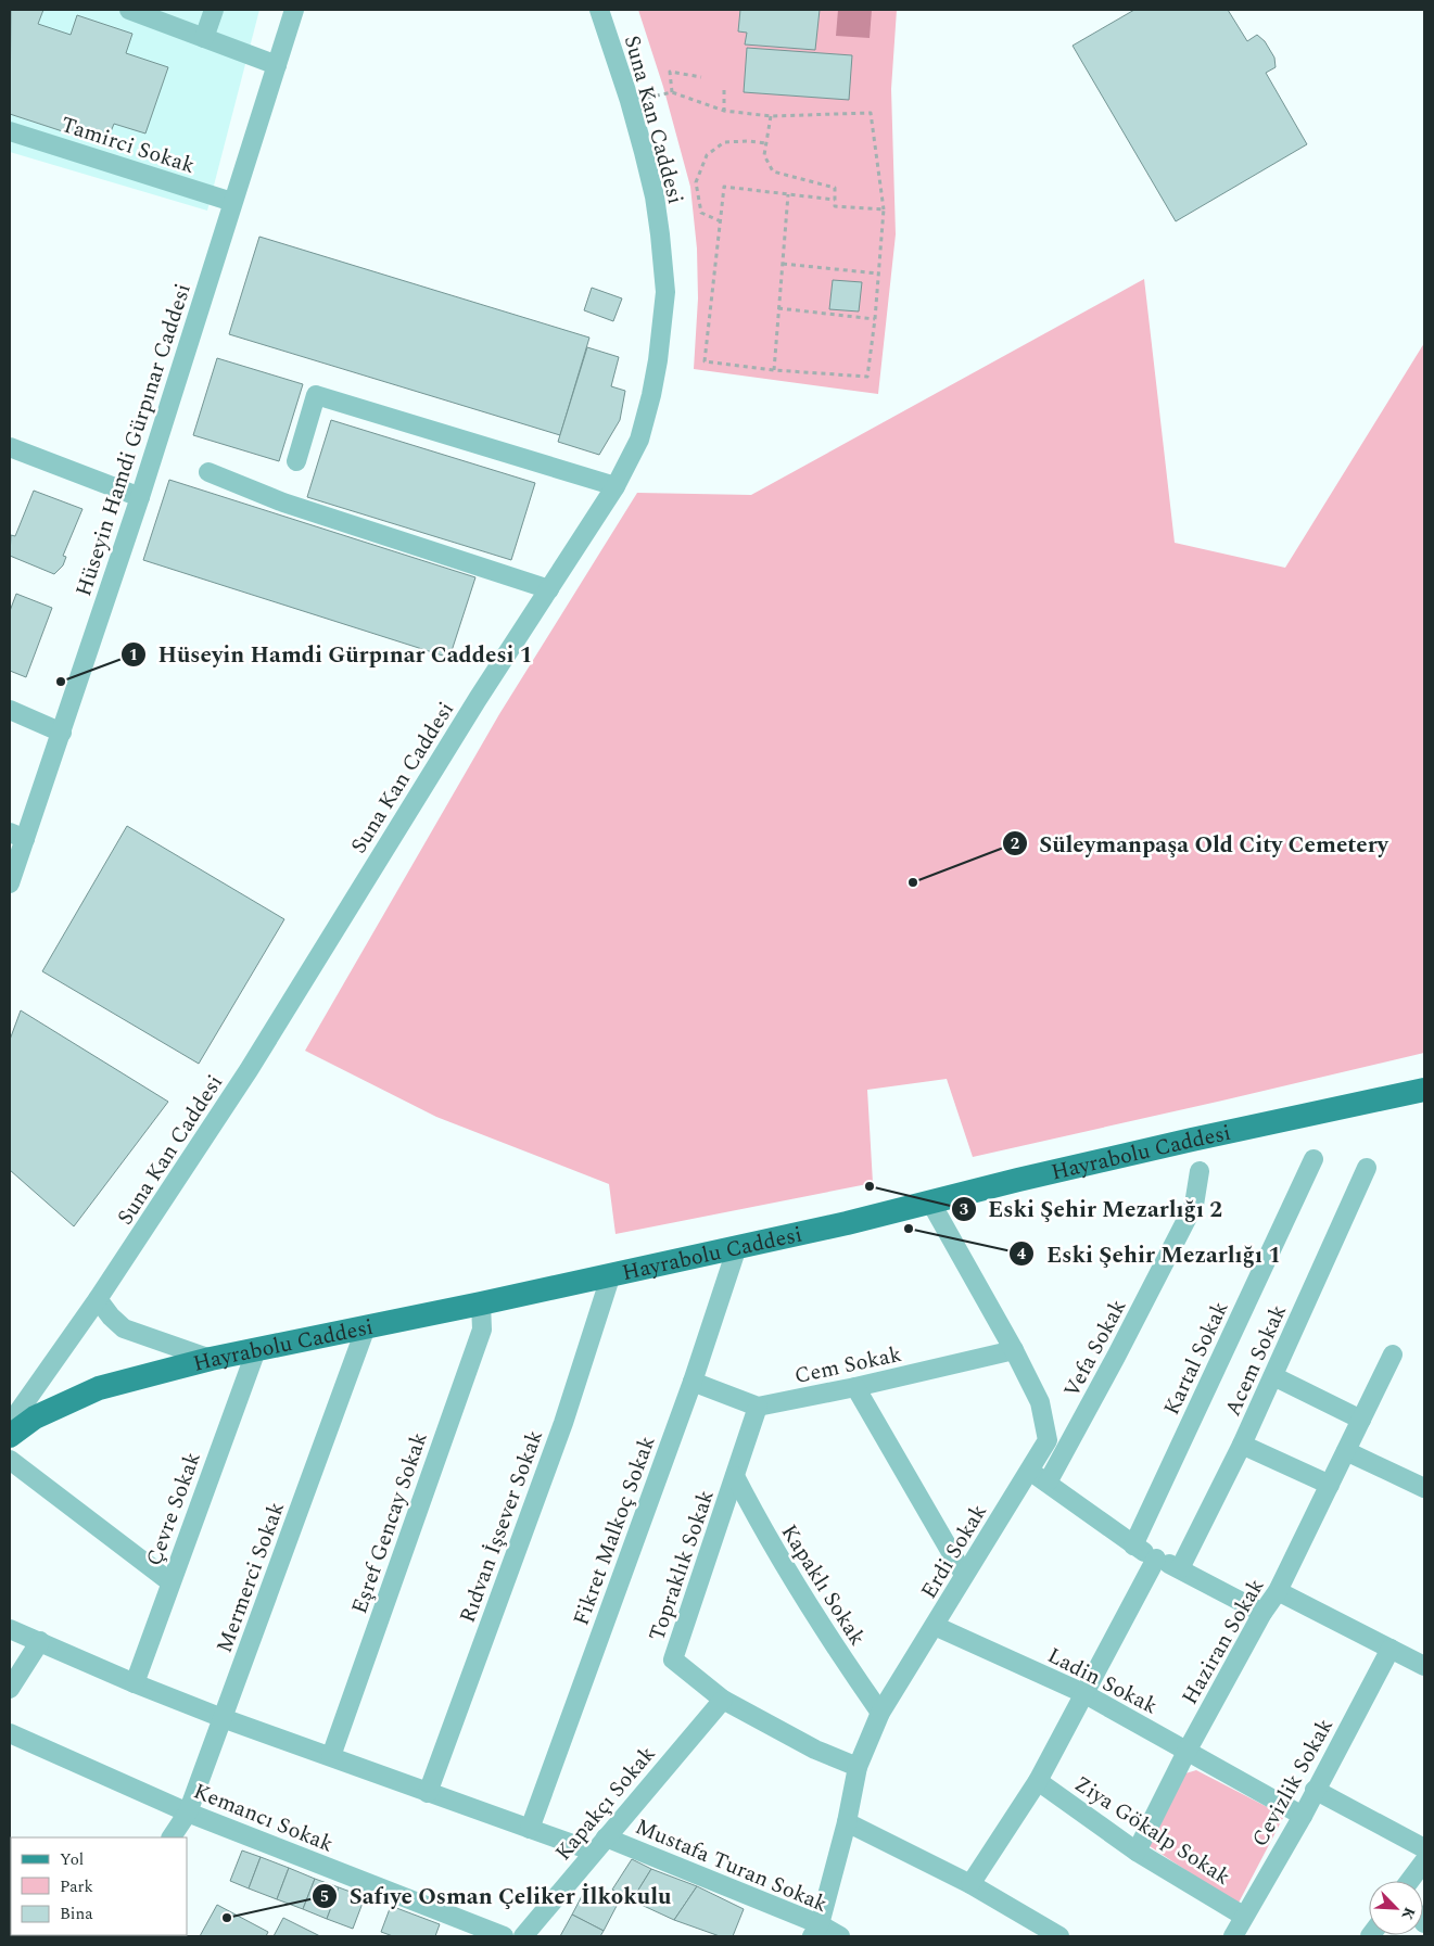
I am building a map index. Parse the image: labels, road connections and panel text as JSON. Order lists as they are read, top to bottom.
{
  "streets": {
    "main road": ["Hayrabolu Caddesi"],
    "street": [
      "Suna Kan Caddesi",
      "Tamirci Sokak",
      "Hüseyin Hamdi Gürpınar Caddesi",
      "Vefa Sokak",
      "Kartal Sokak",
      "Acem Sokak",
      "Cem Sokak",
      "Çevre Sokak",
      "Eşref Gencay Sokak",
      "Rıdvan İşsever Sokak",
      "Fikret Malkoç Sokak",
      "Erdi Sokak",
      "Topraklık Sokak",
      "Mermerci Sokak",
      "Kapaklı Sokak",
      "Haziran Sokak",
      "Ladin Sokak",
      "Cevizlik Sokak",
      "Kapakçı Sokak",
      "Kemancı Sokak",
      "Ziya Gökalp Sokak",
      "Mustafa Turan Sokak"
    ]
  },
  "crossings": [
    ["Tamirci Sokak", "Hüseyin Hamdi Gürpınar Caddesi"],
    ["Hayrabolu Caddesi", "Çevre Sokak"],
    ["Hayrabolu Caddesi", "Eşref Gencay Sokak"],
    ["Hayrabolu Caddesi", "Rıdvan İşsever Sokak"],
    ["Hayrabolu Caddesi", "Fikret Malkoç Sokak"],
    ["Hayrabolu Caddesi", "Erdi Sokak"],
    ["Hayrabolu Caddesi", "Mermerci Sokak"],
    ["Cem Sokak", "Erdi Sokak"],
    ["Cem Sokak", "Topraklık Sokak"],
    ["Çevre Sokak", "Mustafa Turan Sokak"],
    ["Eşref Gencay Sokak", "Mustafa Turan Sokak"],
    ["Rıdvan İşsever Sokak", "Mustafa Turan Sokak"],
    ["Fikret Malkoç Sokak", "Mustafa Turan Sokak"],
    ["Erdi Sokak", "Topraklık Sokak"],
    ["Erdi Sokak", "Kapaklı Sokak"],
    ["Erdi Sokak", "Ladin Sokak"],
    ["Erdi Sokak", "Mustafa Turan Sokak"],
    ["Topraklık Sokak", "Kapaklı Sokak"],
    ["Topraklık Sokak", "Kapakçı Sokak"],
    ["Mermerci Sokak", "Kemancı Sokak"],
    ["Mermerci Sokak", "Mustafa Turan Sokak"],
    ["Haziran Sokak", "Ladin Sokak"],
    ["Haziran Sokak", "Ziya Gökalp Sokak"],
    ["Ladin Sokak", "Cevizlik Sokak"],
    ["Cevizlik Sokak", "Ziya Gökalp Sokak"],
    ["Kapakçı Sokak", "Mustafa Turan Sokak"]
  ],
  "places": [
    "Hüseyin Hamdi Gürpınar Caddesi 1",
    "Süleymanpaşa Old City Cemetery",
    "Eski Şehir Mezarlığı 2",
    "Eski Şehir Mezarlığı 1",
    "Safıye Osman Çeliker İlkokulu"
  ],
  "legend": ["Yol", "Park", "Bina"],
  "north": "bottom right"
}
